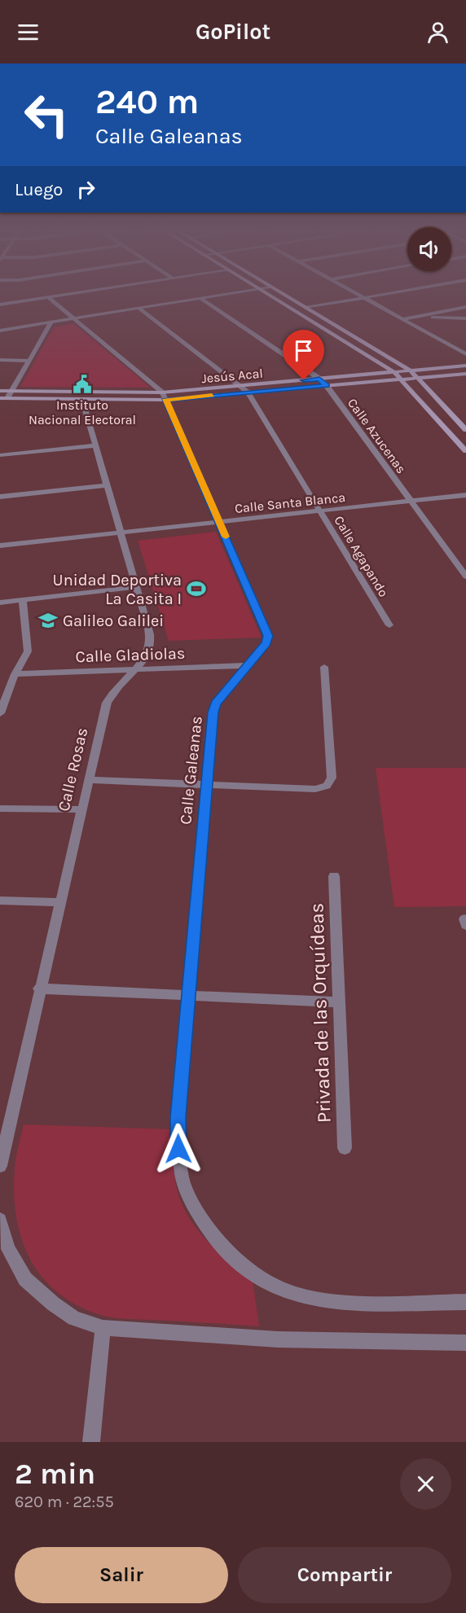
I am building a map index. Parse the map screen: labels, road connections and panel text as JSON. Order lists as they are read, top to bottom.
{
  "streets": {
    "street": [
      "Jesús Acal",
      "Calle Azucenas",
      "Calle Santa Blanca",
      "Calle Agapando",
      "Calle Gladiolas",
      "Calle Rosas",
      "Calle Galeanas",
      "Privada de las Orquídeas"
    ]
  },
  "crossings": [
    ["Jesús Acal", "Calle Azucenas"],
    ["Jesús Acal", "Calle Agapando"],
    ["Jesús Acal", "Calle Rosas"],
    ["Jesús Acal", "Calle Galeanas"],
    ["Calle Azucenas", "Calle Santa Blanca"],
    ["Calle Santa Blanca", "Calle Agapando"],
    ["Calle Santa Blanca", "Calle Rosas"],
    ["Calle Santa Blanca", "Calle Galeanas"],
    ["Calle Gladiolas", "Calle Rosas"],
    ["Calle Gladiolas", "Calle Galeanas"]
  ],
  "places": {
    "public building": ["Instituto Nacional Electoral"],
    "sports": ["Unidad Deportiva La Casita I"],
    "school or university": ["Galileo Galilei"]
  },
  "page": {
    "header": "GoPilot",
    "turn": ["240 m", "Calle Galeanas"],
    "then": "Luego",
    "heading": ["2 min", "620 m · 22:55"],
    "buttons": ["Salir", "Compartir"]
  }
}
